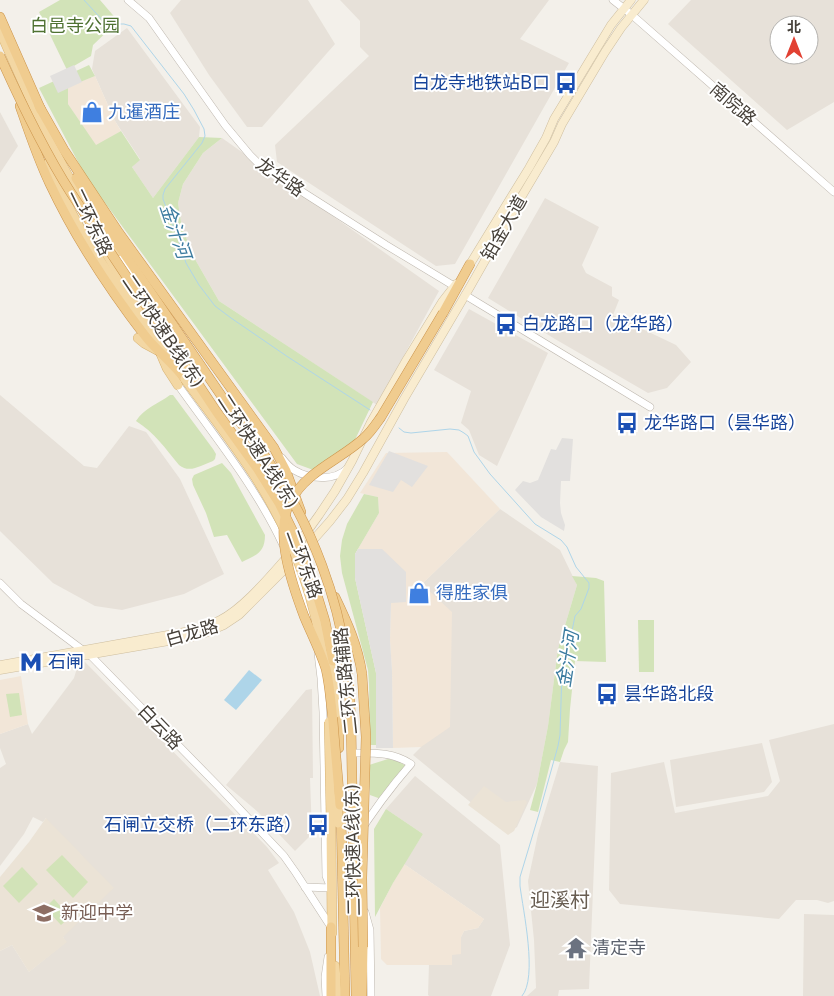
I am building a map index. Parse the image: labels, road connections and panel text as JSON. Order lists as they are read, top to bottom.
{
  "streets": {
    "highway": ["二环快速B线(东)", "二环快速A线(东)"],
    "main road": ["二环东路", "铂金大道", "白龙路"],
    "street": [
      "南院路",
      "龙华路",
      "二环东路辅路",
      "白云路"
    ]
  },
  "crossings": [
    ["南院路", "铂金大道"],
    ["龙华路", "铂金大道"],
    ["二环东路", "二环东路辅路"],
    ["铂金大道", "白龙路"],
    ["白龙路", "二环东路辅路"],
    ["白龙路", "白云路"]
  ],
  "districts": ["迎溪村"],
  "water": ["金汁河"],
  "parks": ["白邑寺公园"],
  "places": {
    "bus stop": [
      "白龙寺地铁站B口",
      "白龙路口（龙华路）",
      "龙华路口（昙华路）",
      "昙华路北段",
      "石闸立交桥（二环东路）"
    ],
    "shop": ["九暹酒庄", "得胜家俱"],
    "metro station": ["石闸"],
    "school or university": ["新迎中学"],
    "temple": ["清定寺"]
  },
  "north": "top"
}
